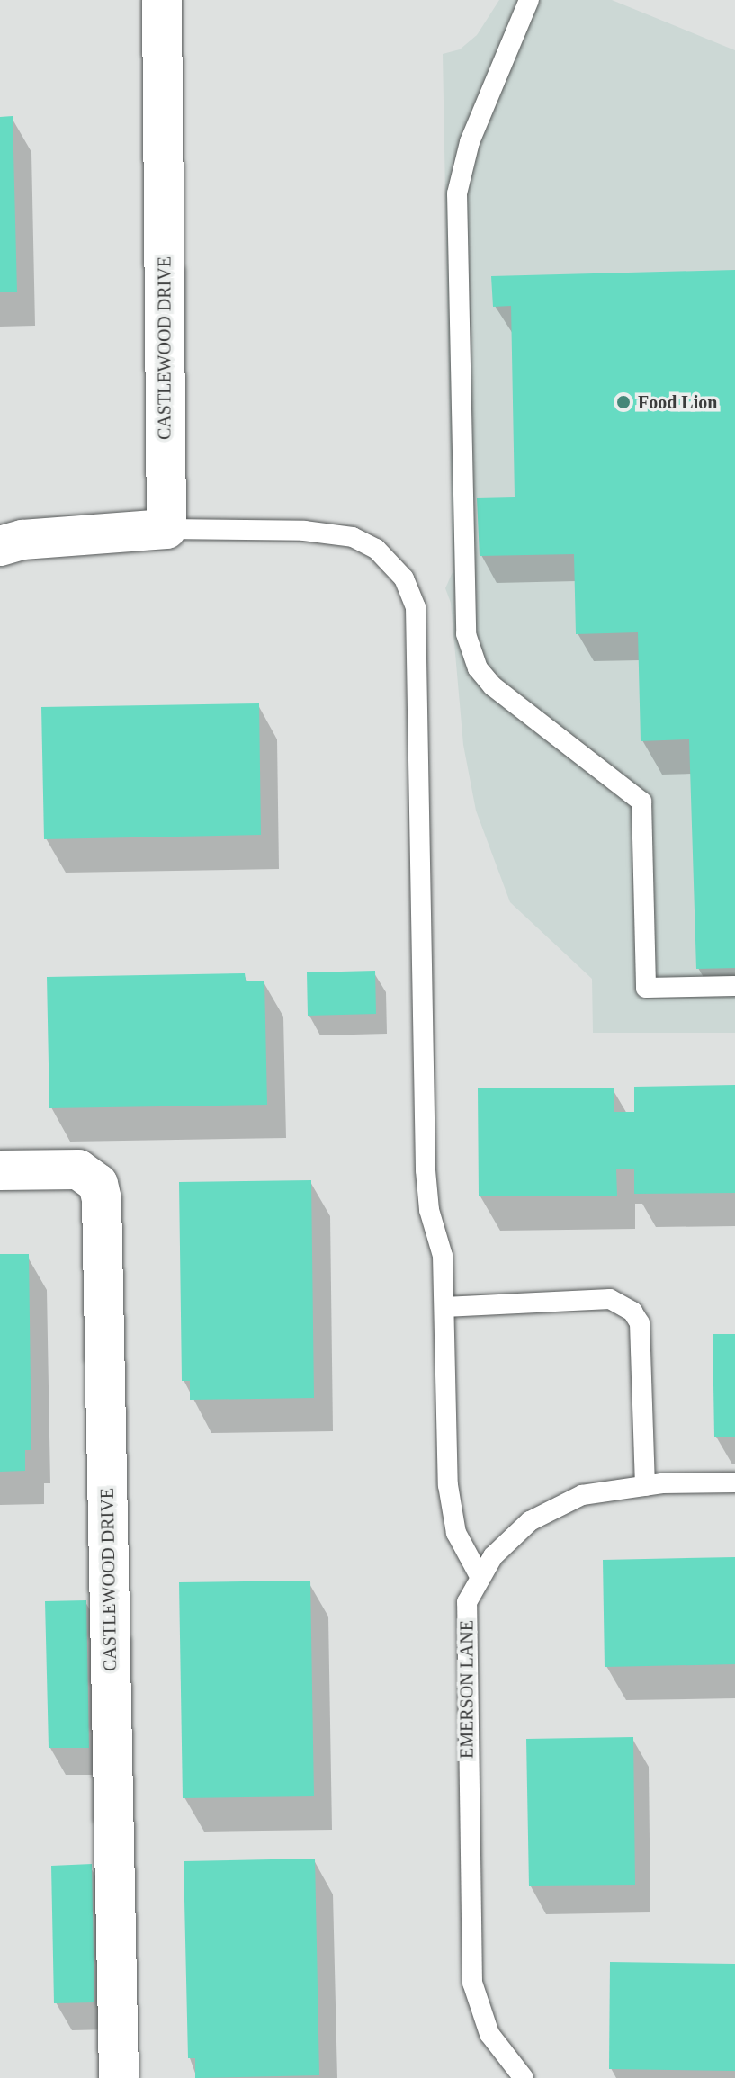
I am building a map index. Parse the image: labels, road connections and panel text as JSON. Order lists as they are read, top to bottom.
{
  "streets": {
    "street": ["CASTLEWOOD DRIVE"],
    "lane": ["EMERSON LANE"]
  },
  "places": ["Food Lion"]
}
